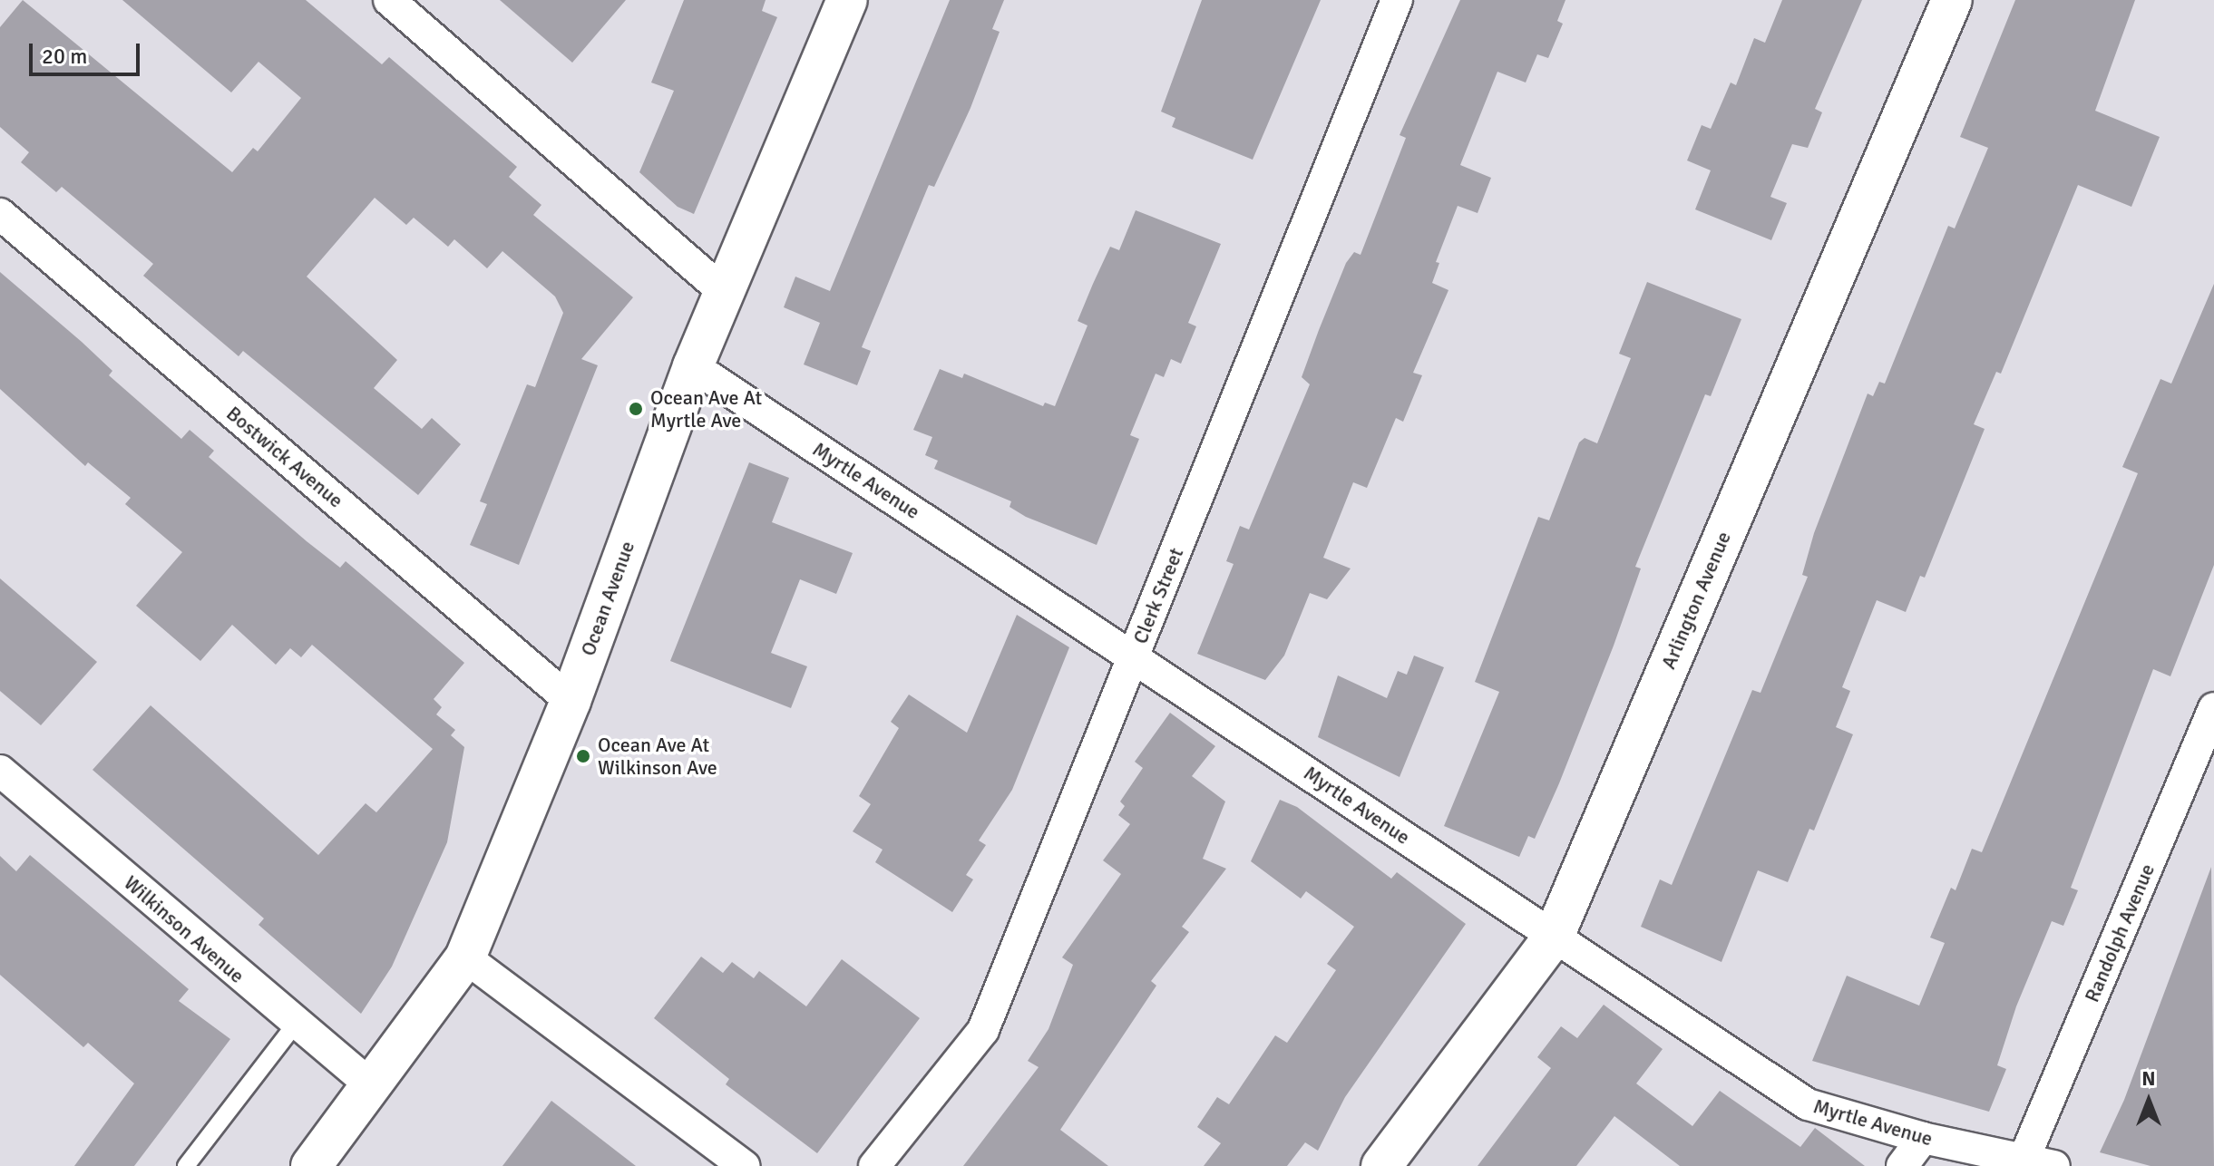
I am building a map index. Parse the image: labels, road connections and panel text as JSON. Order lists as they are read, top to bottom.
{
  "streets": {
    "street": [
      "Bostwick Avenue",
      "Myrtle Avenue",
      "Clerk Street",
      "Ocean Avenue",
      "Arlington Avenue",
      "Wilkinson Avenue",
      "Randolph Avenue"
    ]
  },
  "crossings": [
    ["Bostwick Avenue", "Ocean Avenue"],
    ["Myrtle Avenue", "Clerk Street"],
    ["Myrtle Avenue", "Ocean Avenue"],
    ["Myrtle Avenue", "Arlington Avenue"],
    ["Myrtle Avenue", "Randolph Avenue"],
    ["Ocean Avenue", "Wilkinson Avenue"]
  ],
  "places": ["Ocean Ave At Myrtle Ave", "Ocean Ave At Wilkinson Ave"],
  "scale_bar": "20 m",
  "north": "top"
}
